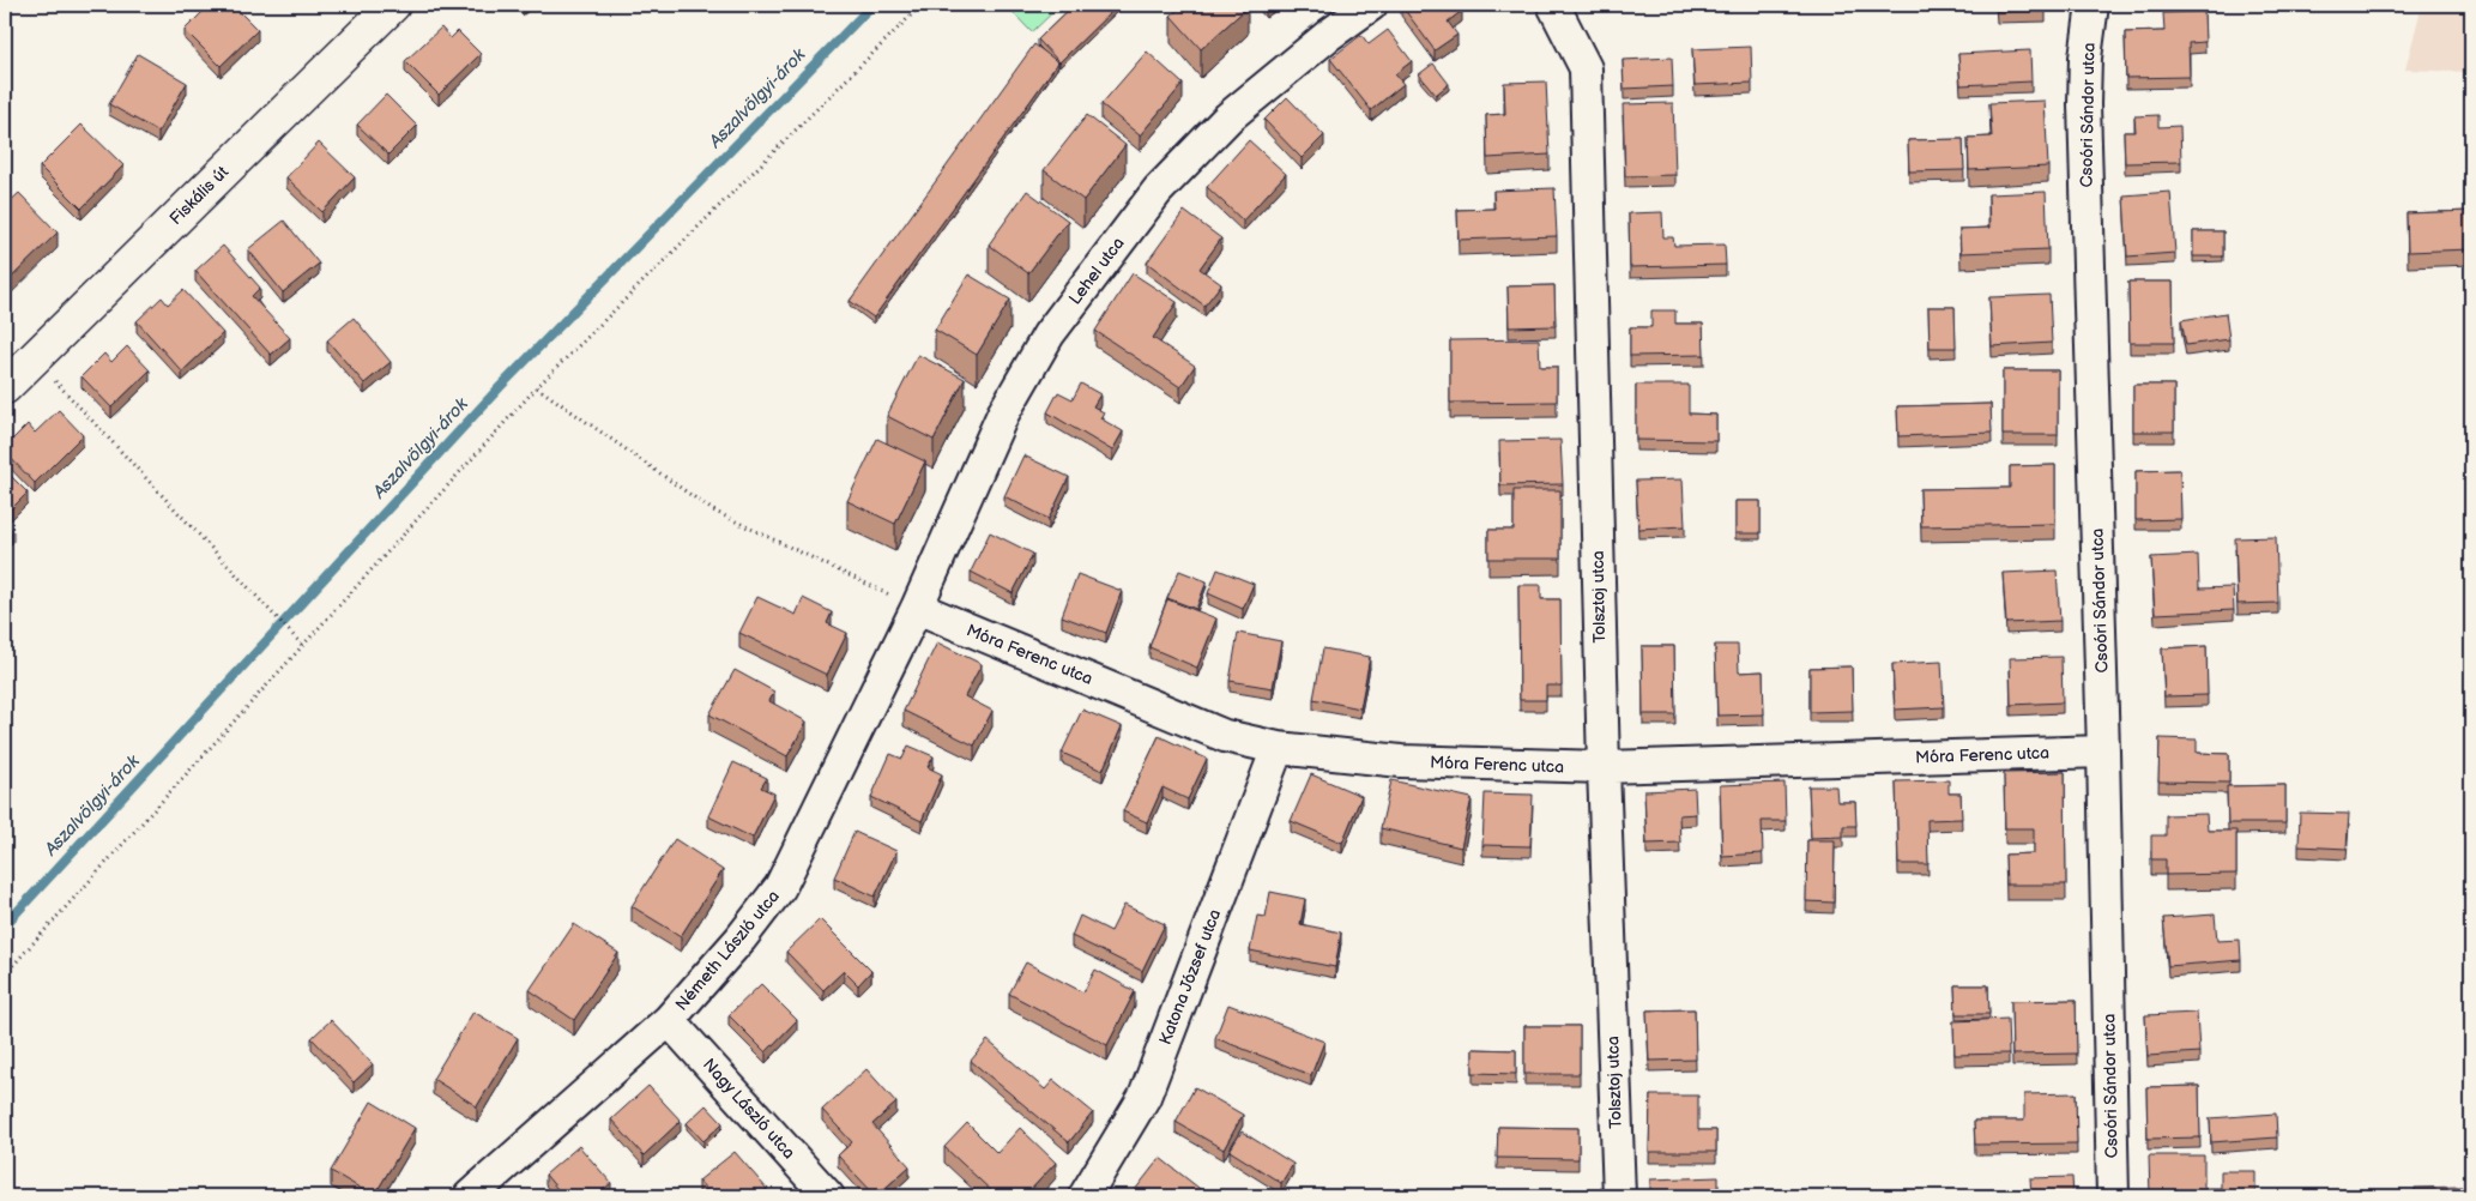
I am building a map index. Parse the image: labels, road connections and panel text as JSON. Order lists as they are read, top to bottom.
{
  "streets": {
    "street": [
      "Csoóri Sándor utca",
      "Fiskális út",
      "Lehel utca",
      "Tolsztoj utca",
      "Móra Ferenc utca",
      "Németh László utca",
      "Katona József utca",
      "Nagy László utca"
    ]
  },
  "crossings": [
    ["Csoóri Sándor utca", "Móra Ferenc utca"],
    ["Lehel utca", "Móra Ferenc utca"],
    ["Lehel utca", "Németh László utca"],
    ["Tolsztoj utca", "Móra Ferenc utca"],
    ["Móra Ferenc utca", "Németh László utca"],
    ["Móra Ferenc utca", "Katona József utca"],
    ["Németh László utca", "Nagy László utca"]
  ],
  "water": ["Aszalvölgyi-árok"]
}
